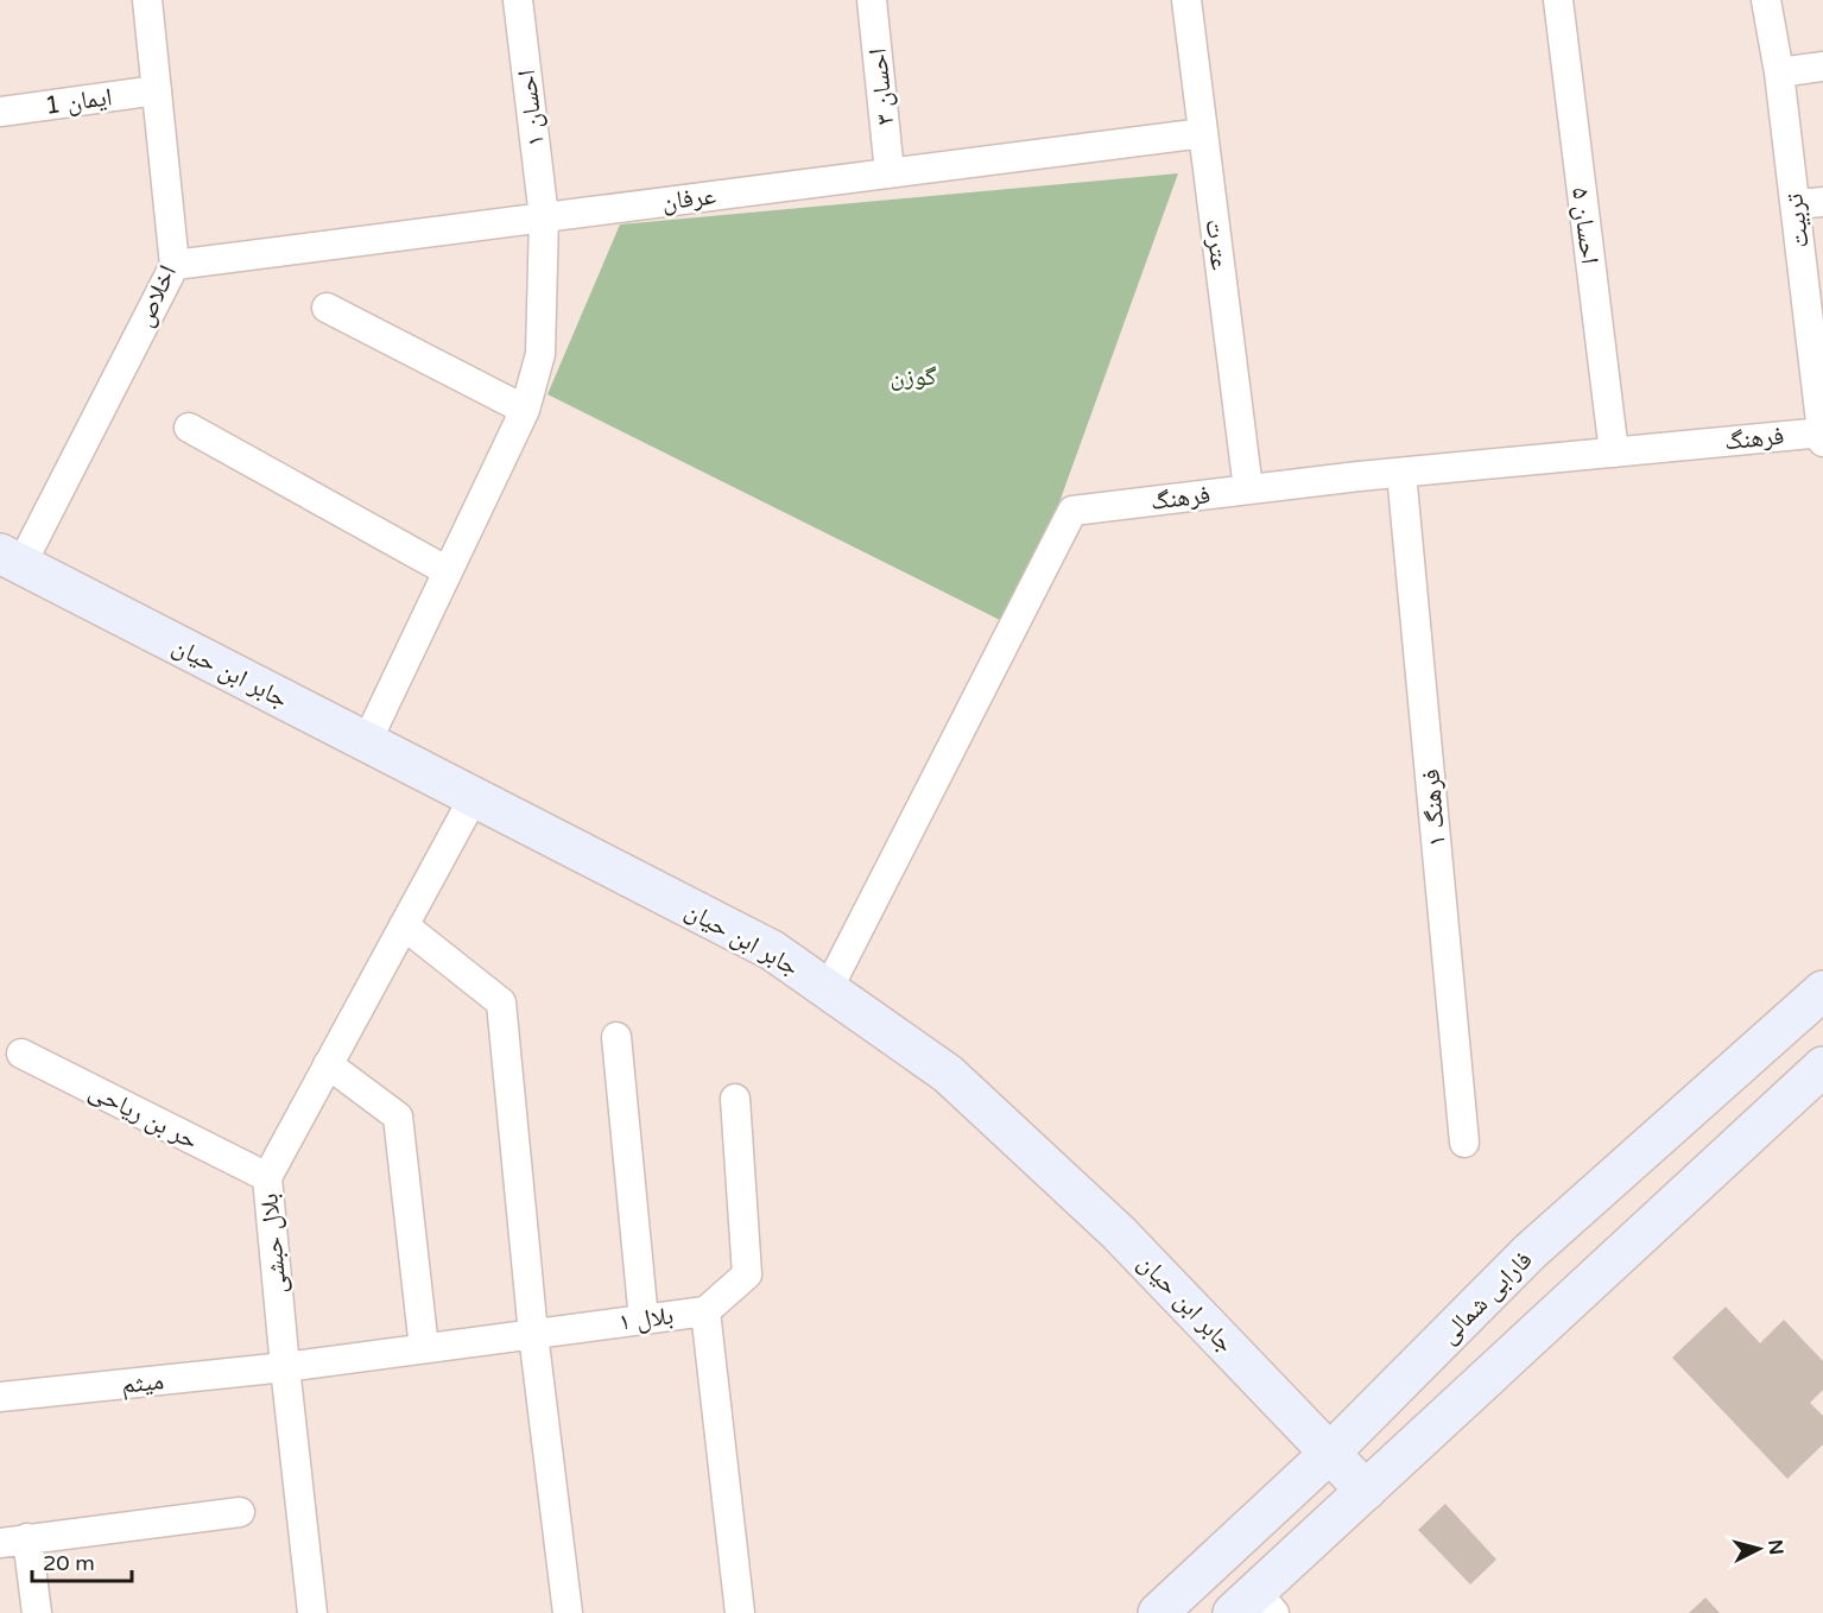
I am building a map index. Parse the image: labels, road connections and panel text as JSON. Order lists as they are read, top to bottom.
{
  "streets": {
    "street": [
      "احسان ۳",
      "ایمان 1",
      "احسان ۱",
      "عرفان",
      "تربیت",
      "احسان ۵",
      "عترت",
      "اخلاص",
      "فرهنگ",
      "جابر ابن حیان",
      "فرهنگ ۱",
      "حر بن ریاحی",
      "بلال حبشی",
      "فارابی شمالی",
      "بلال ۱",
      "میثم"
    ]
  },
  "crossings": [
    ["احسان ۳", "عرفان"],
    ["ایمان 1", "اخلاص"],
    ["احسان ۱", "عرفان"],
    ["احسان ۱", "جابر ابن حیان"],
    ["عرفان", "عترت"],
    ["عرفان", "اخلاص"],
    ["تربیت", "فرهنگ"],
    ["احسان ۵", "فرهنگ"],
    ["عترت", "فرهنگ"],
    ["اخلاص", "جابر ابن حیان"],
    ["فرهنگ", "جابر ابن حیان"],
    ["فرهنگ", "فرهنگ ۱"],
    ["جابر ابن حیان", "بلال حبشی"],
    ["جابر ابن حیان", "فارابی شمالی"],
    ["حر بن ریاحی", "بلال حبشی"],
    ["بلال حبشی", "بلال ۱"],
    ["بلال حبشی", "میثم"],
    ["بلال ۱", "میثم"]
  ],
  "parks": ["گوزن"],
  "scale_bar": "20 m",
  "north": "right"
}
